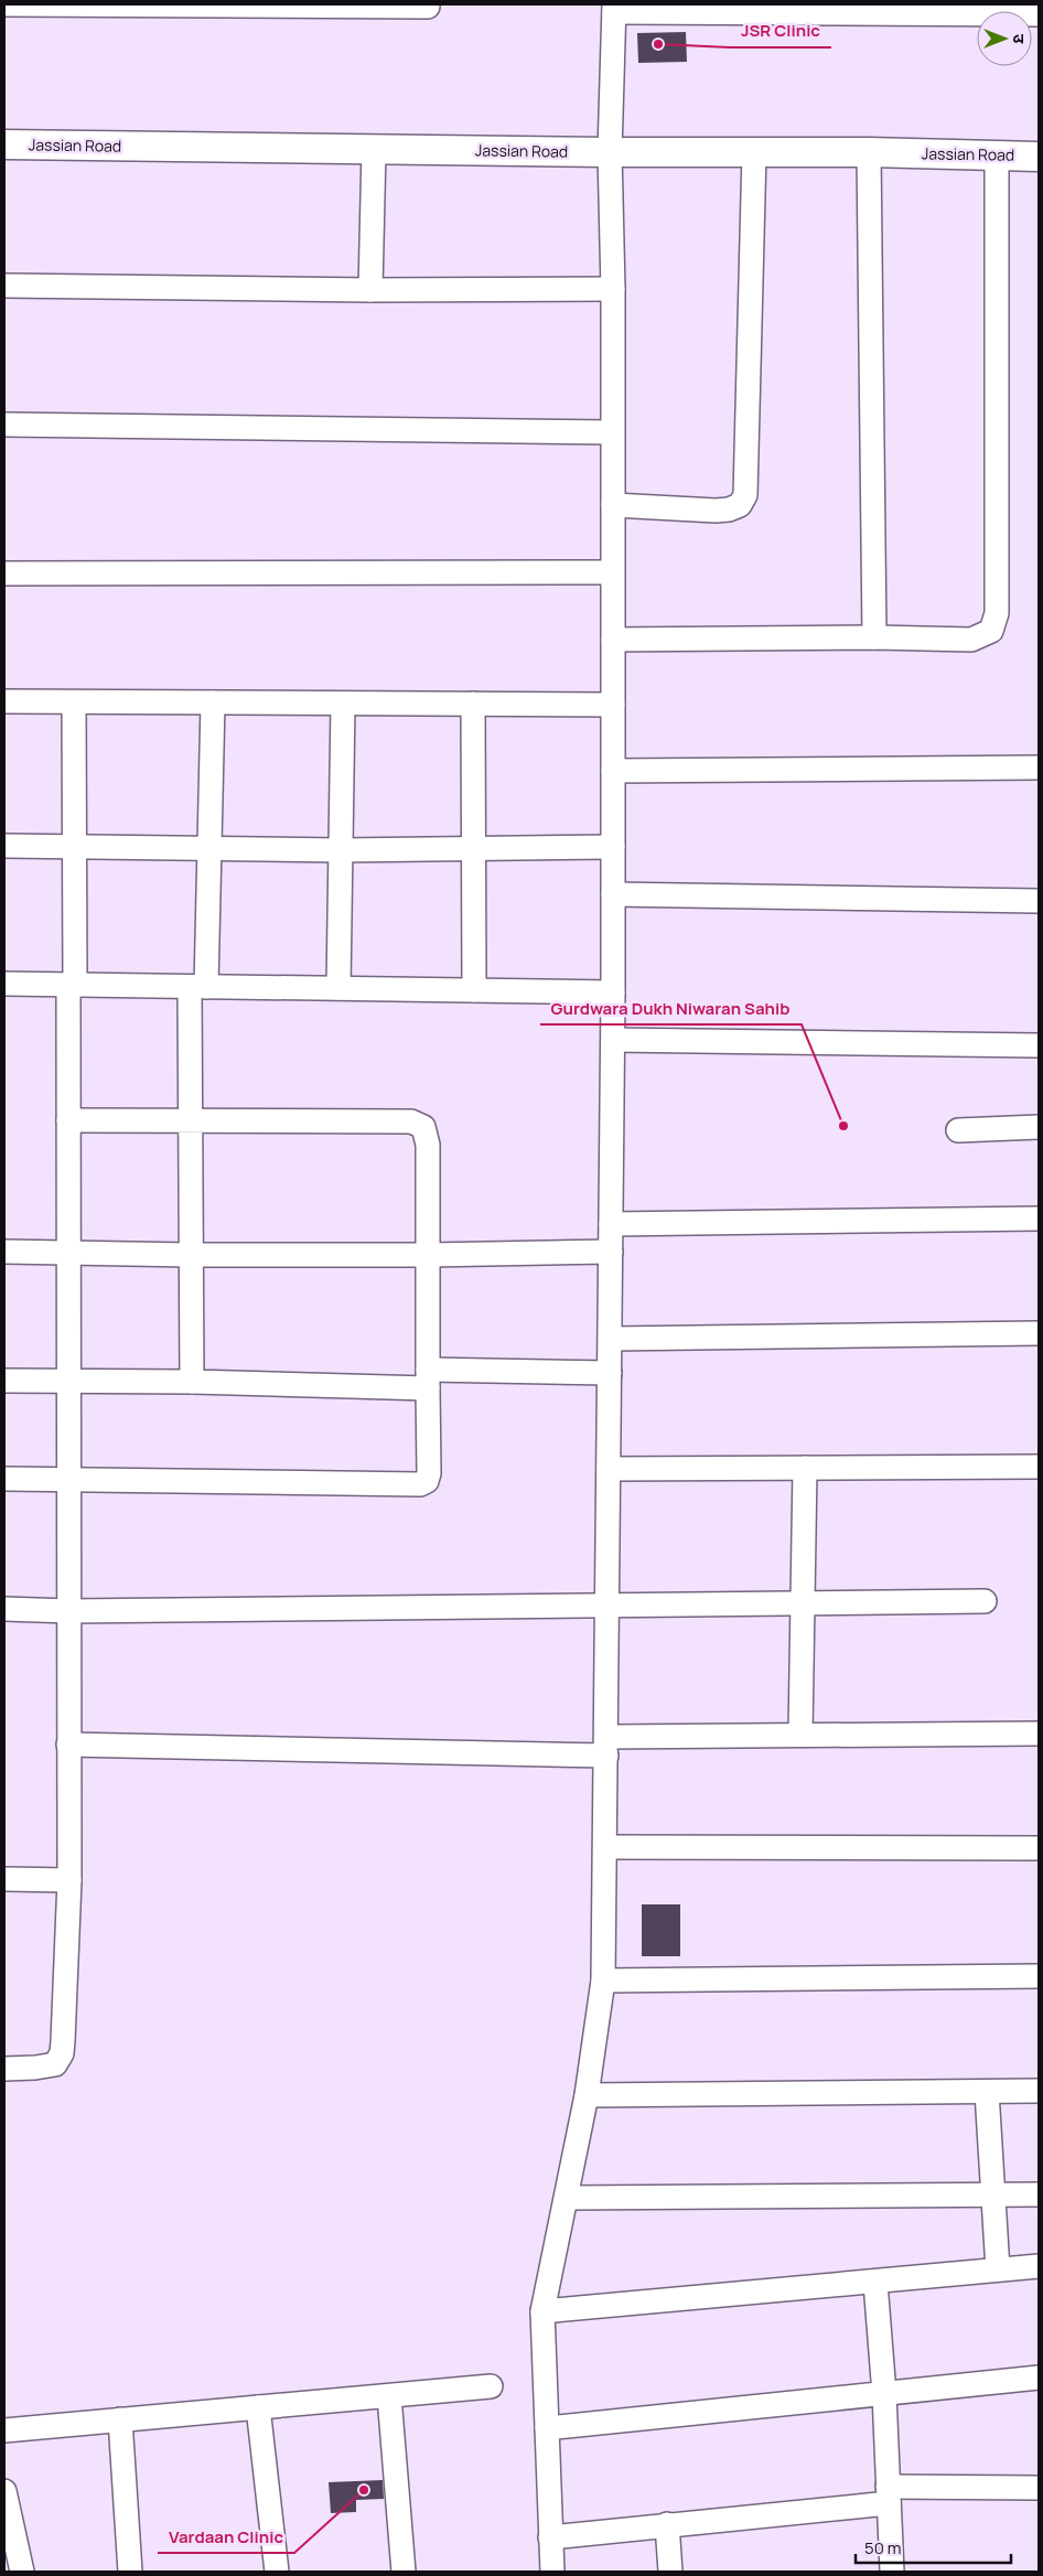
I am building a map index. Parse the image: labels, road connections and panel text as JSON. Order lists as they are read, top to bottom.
{
  "streets": {
    "street": ["Jassian Road"]
  },
  "places": ["JSR Clinic", "Gurdwara Dukh Niwaran Sahib", "Vardaan Clinic"],
  "scale_bar": "50 m",
  "north": "right"
}
